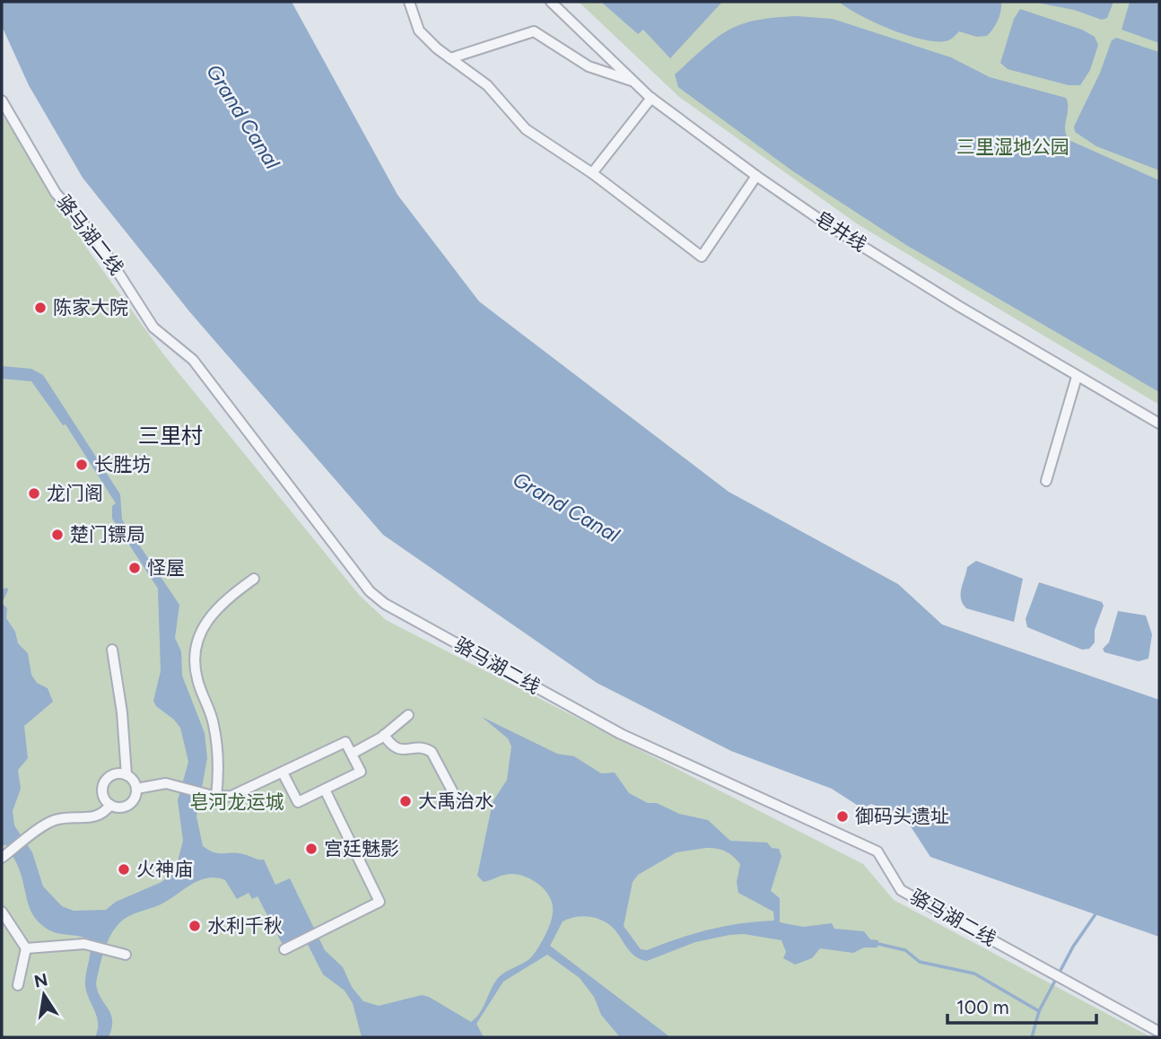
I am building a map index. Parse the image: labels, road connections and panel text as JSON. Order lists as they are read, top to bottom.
{
  "streets": {
    "street": ["皂井线", "骆马湖二线"]
  },
  "districts": ["三里村"],
  "water": ["Grand Canal"],
  "parks": ["三里湿地公园", "皂河龙运城"],
  "places": [
    "陈家大院",
    "长胜坊",
    "龙门阁",
    "楚门镖局",
    "怪屋",
    "大禹治水",
    "御码头遗址",
    "宫廷魅影",
    "火神庙",
    "水利千秋"
  ],
  "scale_bar": "100 m",
  "north": "top"
}
